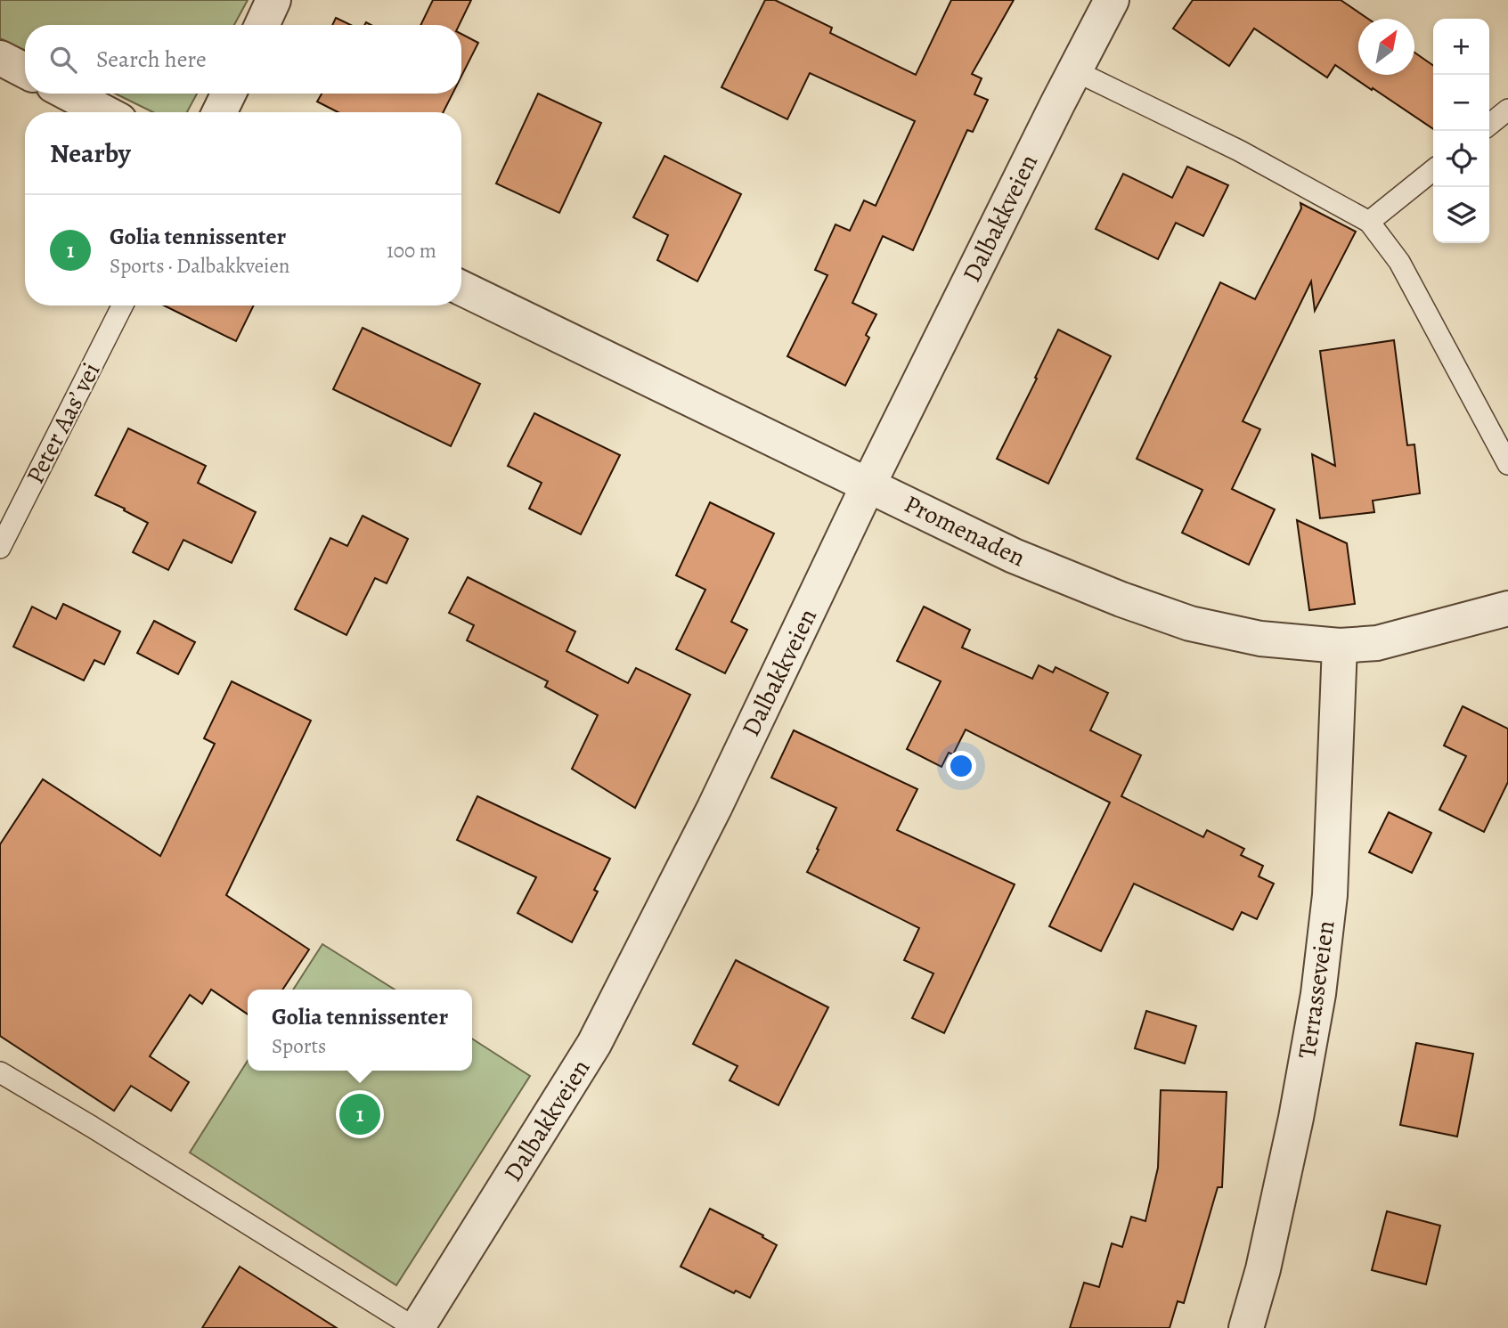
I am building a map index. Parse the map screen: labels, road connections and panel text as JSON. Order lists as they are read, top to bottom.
{
  "streets": {
    "street": ["Dalbakkveien", "Promenaden", "Terrasseveien"],
    "lane": ["Peter Aas’ vei"]
  },
  "crossings": [
    ["Dalbakkveien", "Promenaden"],
    ["Promenaden", "Terrasseveien"]
  ],
  "north": "top right",
  "page": {
    "map_buttons": ["+", "−"],
    "search": "Search here",
    "heading": "Nearby",
    "list": [
      {
        "mark": "1",
        "name": "Golia tennissenter",
        "note": "Sports · Dalbakkveien",
        "value": "100 m"
      }
    ],
    "popup": ["Golia tennissenter", "Sports"],
    "pins": "1"
  }
}
